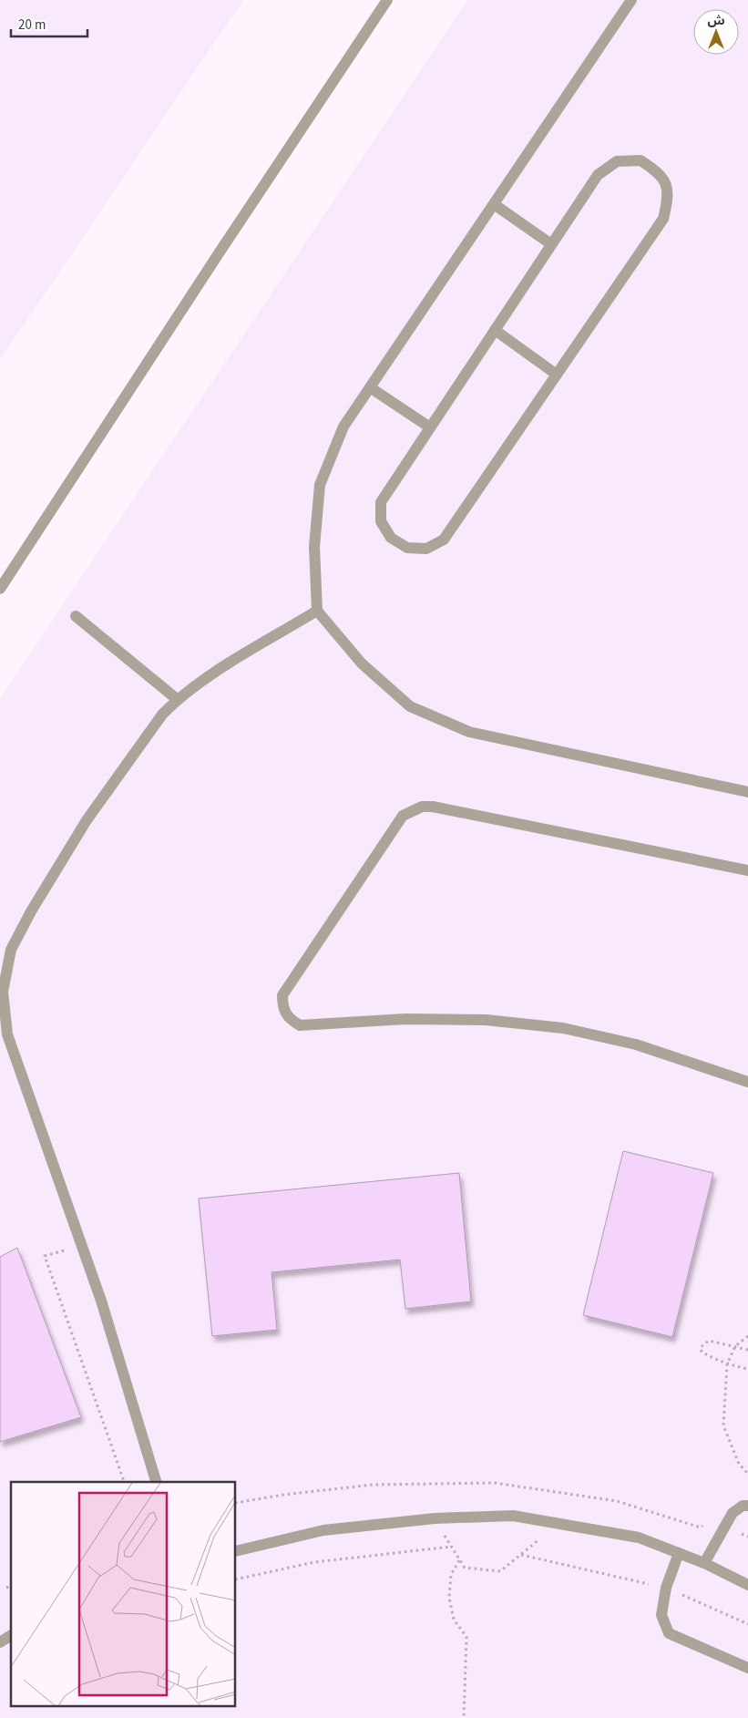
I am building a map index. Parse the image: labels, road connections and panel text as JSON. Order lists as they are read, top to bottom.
{
  "scale_bar": "20 m",
  "north": "top"
}
